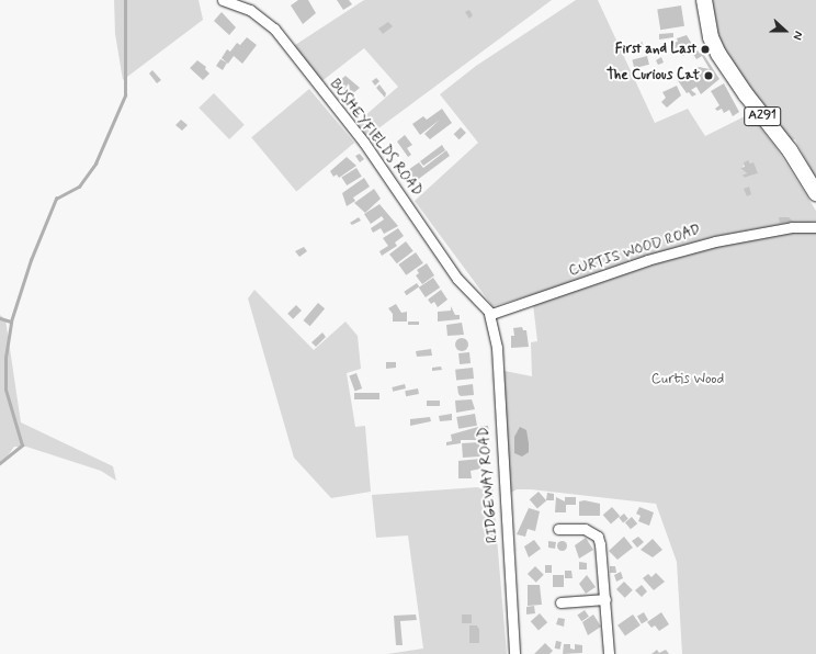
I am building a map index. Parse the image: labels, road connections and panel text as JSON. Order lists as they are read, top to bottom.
{
  "streets": {
    "main road": ["A291"],
    "street": ["BUSHEYFIELDS ROAD", "CURTIS WOOD ROAD", "RIDGEWAY ROAD"]
  },
  "crossings": [
    ["BUSHEYFIELDS ROAD", "CURTIS WOOD ROAD"],
    ["BUSHEYFIELDS ROAD", "RIDGEWAY ROAD"],
    ["CURTIS WOOD ROAD", "RIDGEWAY ROAD"]
  ],
  "parks": ["Curtis Wood"],
  "places": ["First and Last", "The Curious Cat"],
  "north": "right"
}
